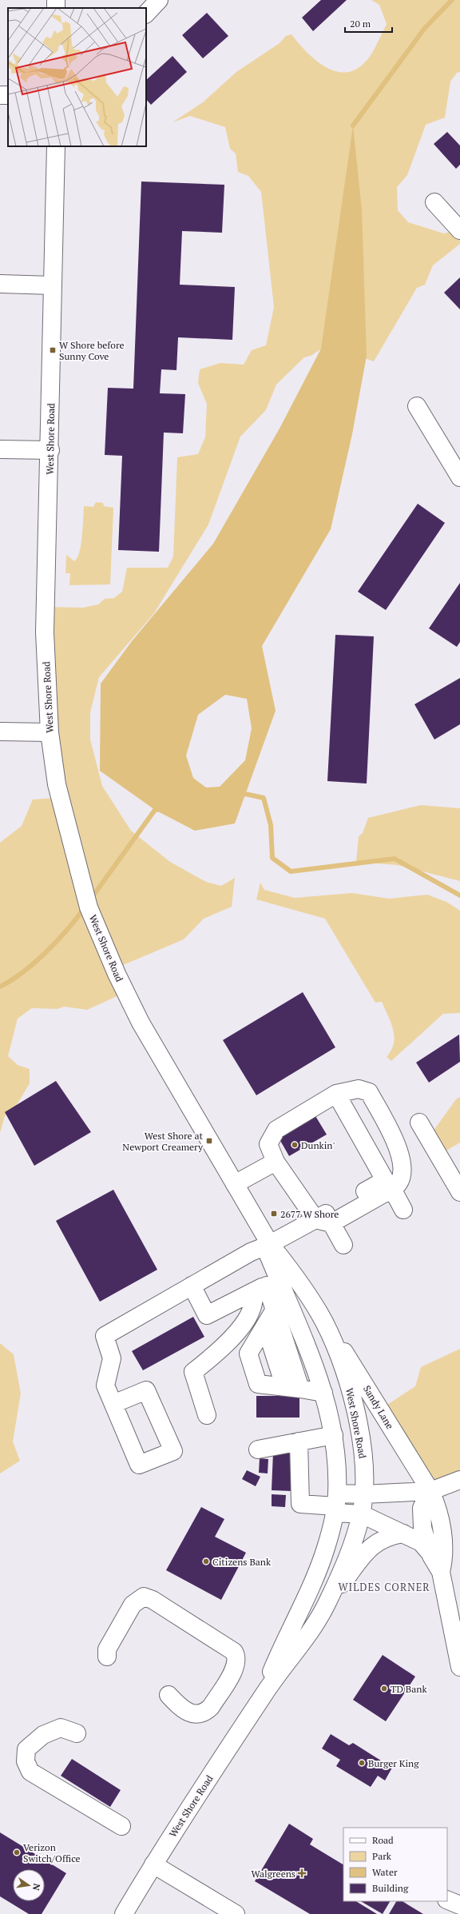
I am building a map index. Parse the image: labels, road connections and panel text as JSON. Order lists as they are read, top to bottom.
{
  "streets": {
    "main road": ["West Shore Road", "Sandy Lane"]
  },
  "crossings": [
    ["West Shore Road", "Sandy Lane"]
  ],
  "districts": ["WILDES CORNER"],
  "places": {
    "transit": ["W Shore before Sunny Cove", "West Shore at Newport Creamery", "2677 W Shore"],
    "other": [
      "Dunkin'",
      "Citizens Bank",
      "TD Bank",
      "Burger King",
      "Verizon Switch/Office"
    ],
    "health": ["Walgreens"]
  },
  "legend": [
    "Road",
    "Park",
    "Water",
    "Building"
  ],
  "scale_bar": "20 m",
  "north": "right"
}
